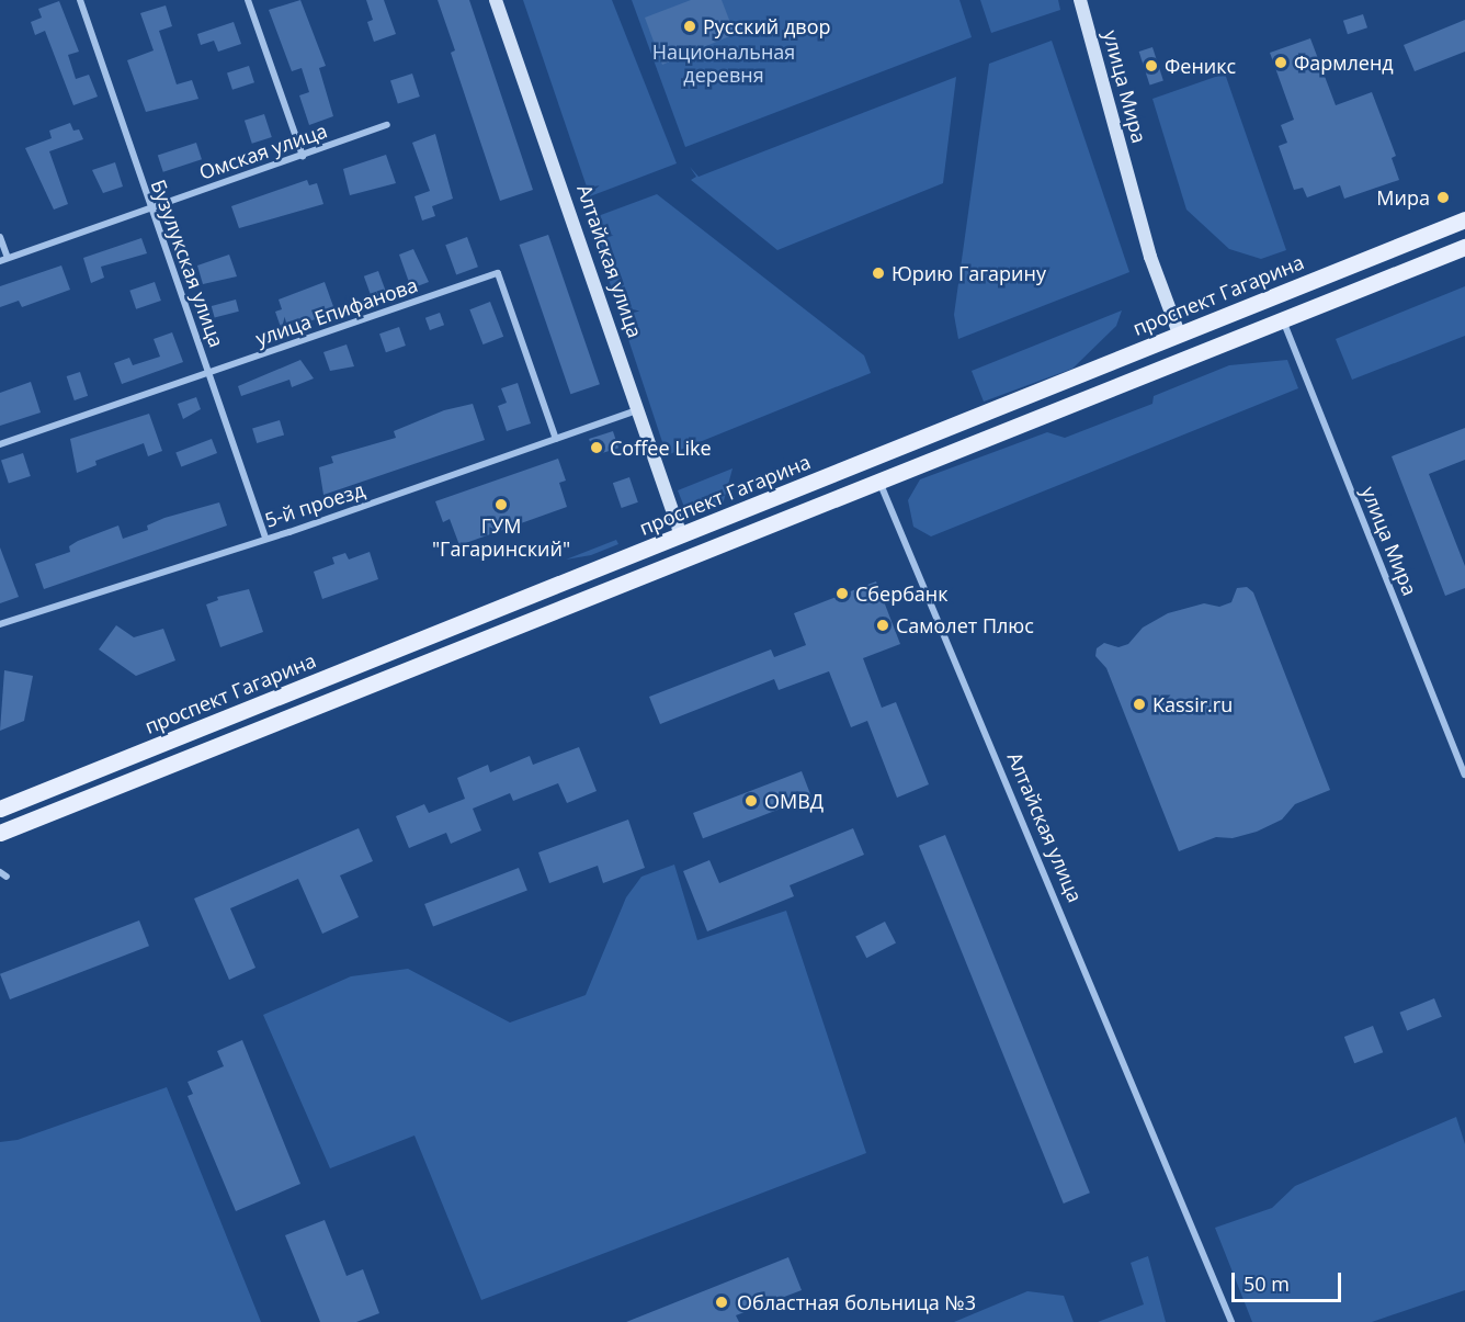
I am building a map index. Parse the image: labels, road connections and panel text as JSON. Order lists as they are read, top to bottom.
{
  "streets": {
    "main road": ["Алтайская улица", "проспект Гагарина"],
    "street": [
      "улица Мира",
      "Омская улица",
      "Бузулукская улица",
      "улица Епифанова",
      "5-й проезд"
    ]
  },
  "crossings": [
    ["улица Мира", "проспект Гагарина"],
    ["Омская улица", "Бузулукская улица"],
    ["Алтайская улица", "проспект Гагарина"],
    ["Алтайская улица", "5-й проезд"],
    ["Бузулукская улица", "улица Епифанова"],
    ["Бузулукская улица", "5-й проезд"],
    ["улица Епифанова", "5-й проезд"]
  ],
  "parks": ["Национальная деревня"],
  "places": [
    "Русский двор",
    "Фармленд",
    "Феникс",
    "Мира",
    "Юрию Гагарину",
    "Coffee Like",
    "ГУМ \"Гагаринский\"",
    "Сбербанк",
    "Самолет Плюс",
    "Kassir.ru",
    "ОМВД",
    "Областная больница №3"
  ],
  "scale_bar": "50 m"
}
